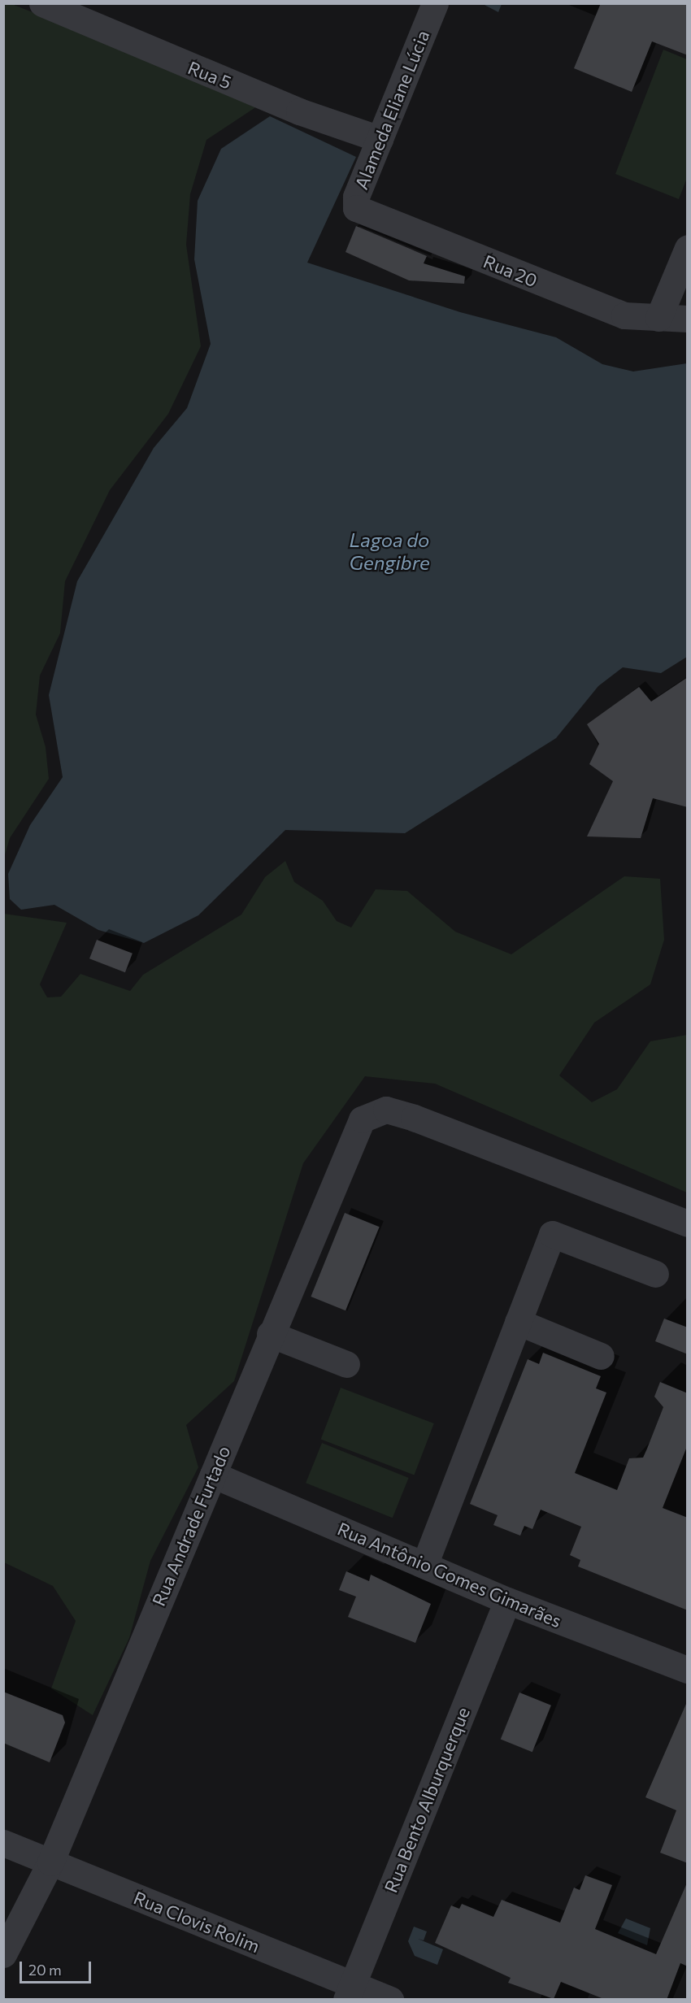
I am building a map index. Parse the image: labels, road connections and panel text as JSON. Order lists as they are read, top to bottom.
{
  "streets": {
    "street": [
      "Rua 5",
      "Alameda Eliane Lúcia",
      "Rua 20",
      "Rua Andrade Furtado",
      "Rua Antônio Gomes Gimarães",
      "Rua Bento Alburquerque",
      "Rua Clovis Rolim"
    ]
  },
  "crossings": [
    ["Rua 5", "Alameda Eliane Lúcia"],
    ["Alameda Eliane Lúcia", "Rua 20"],
    ["Rua Andrade Furtado", "Rua Antônio Gomes Gimarães"],
    ["Rua Andrade Furtado", "Rua Clovis Rolim"],
    ["Rua Antônio Gomes Gimarães", "Rua Bento Alburquerque"],
    ["Rua Bento Alburquerque", "Rua Clovis Rolim"]
  ],
  "water": ["Lagoa do Gengibre"],
  "scale_bar": "20 m"
}
